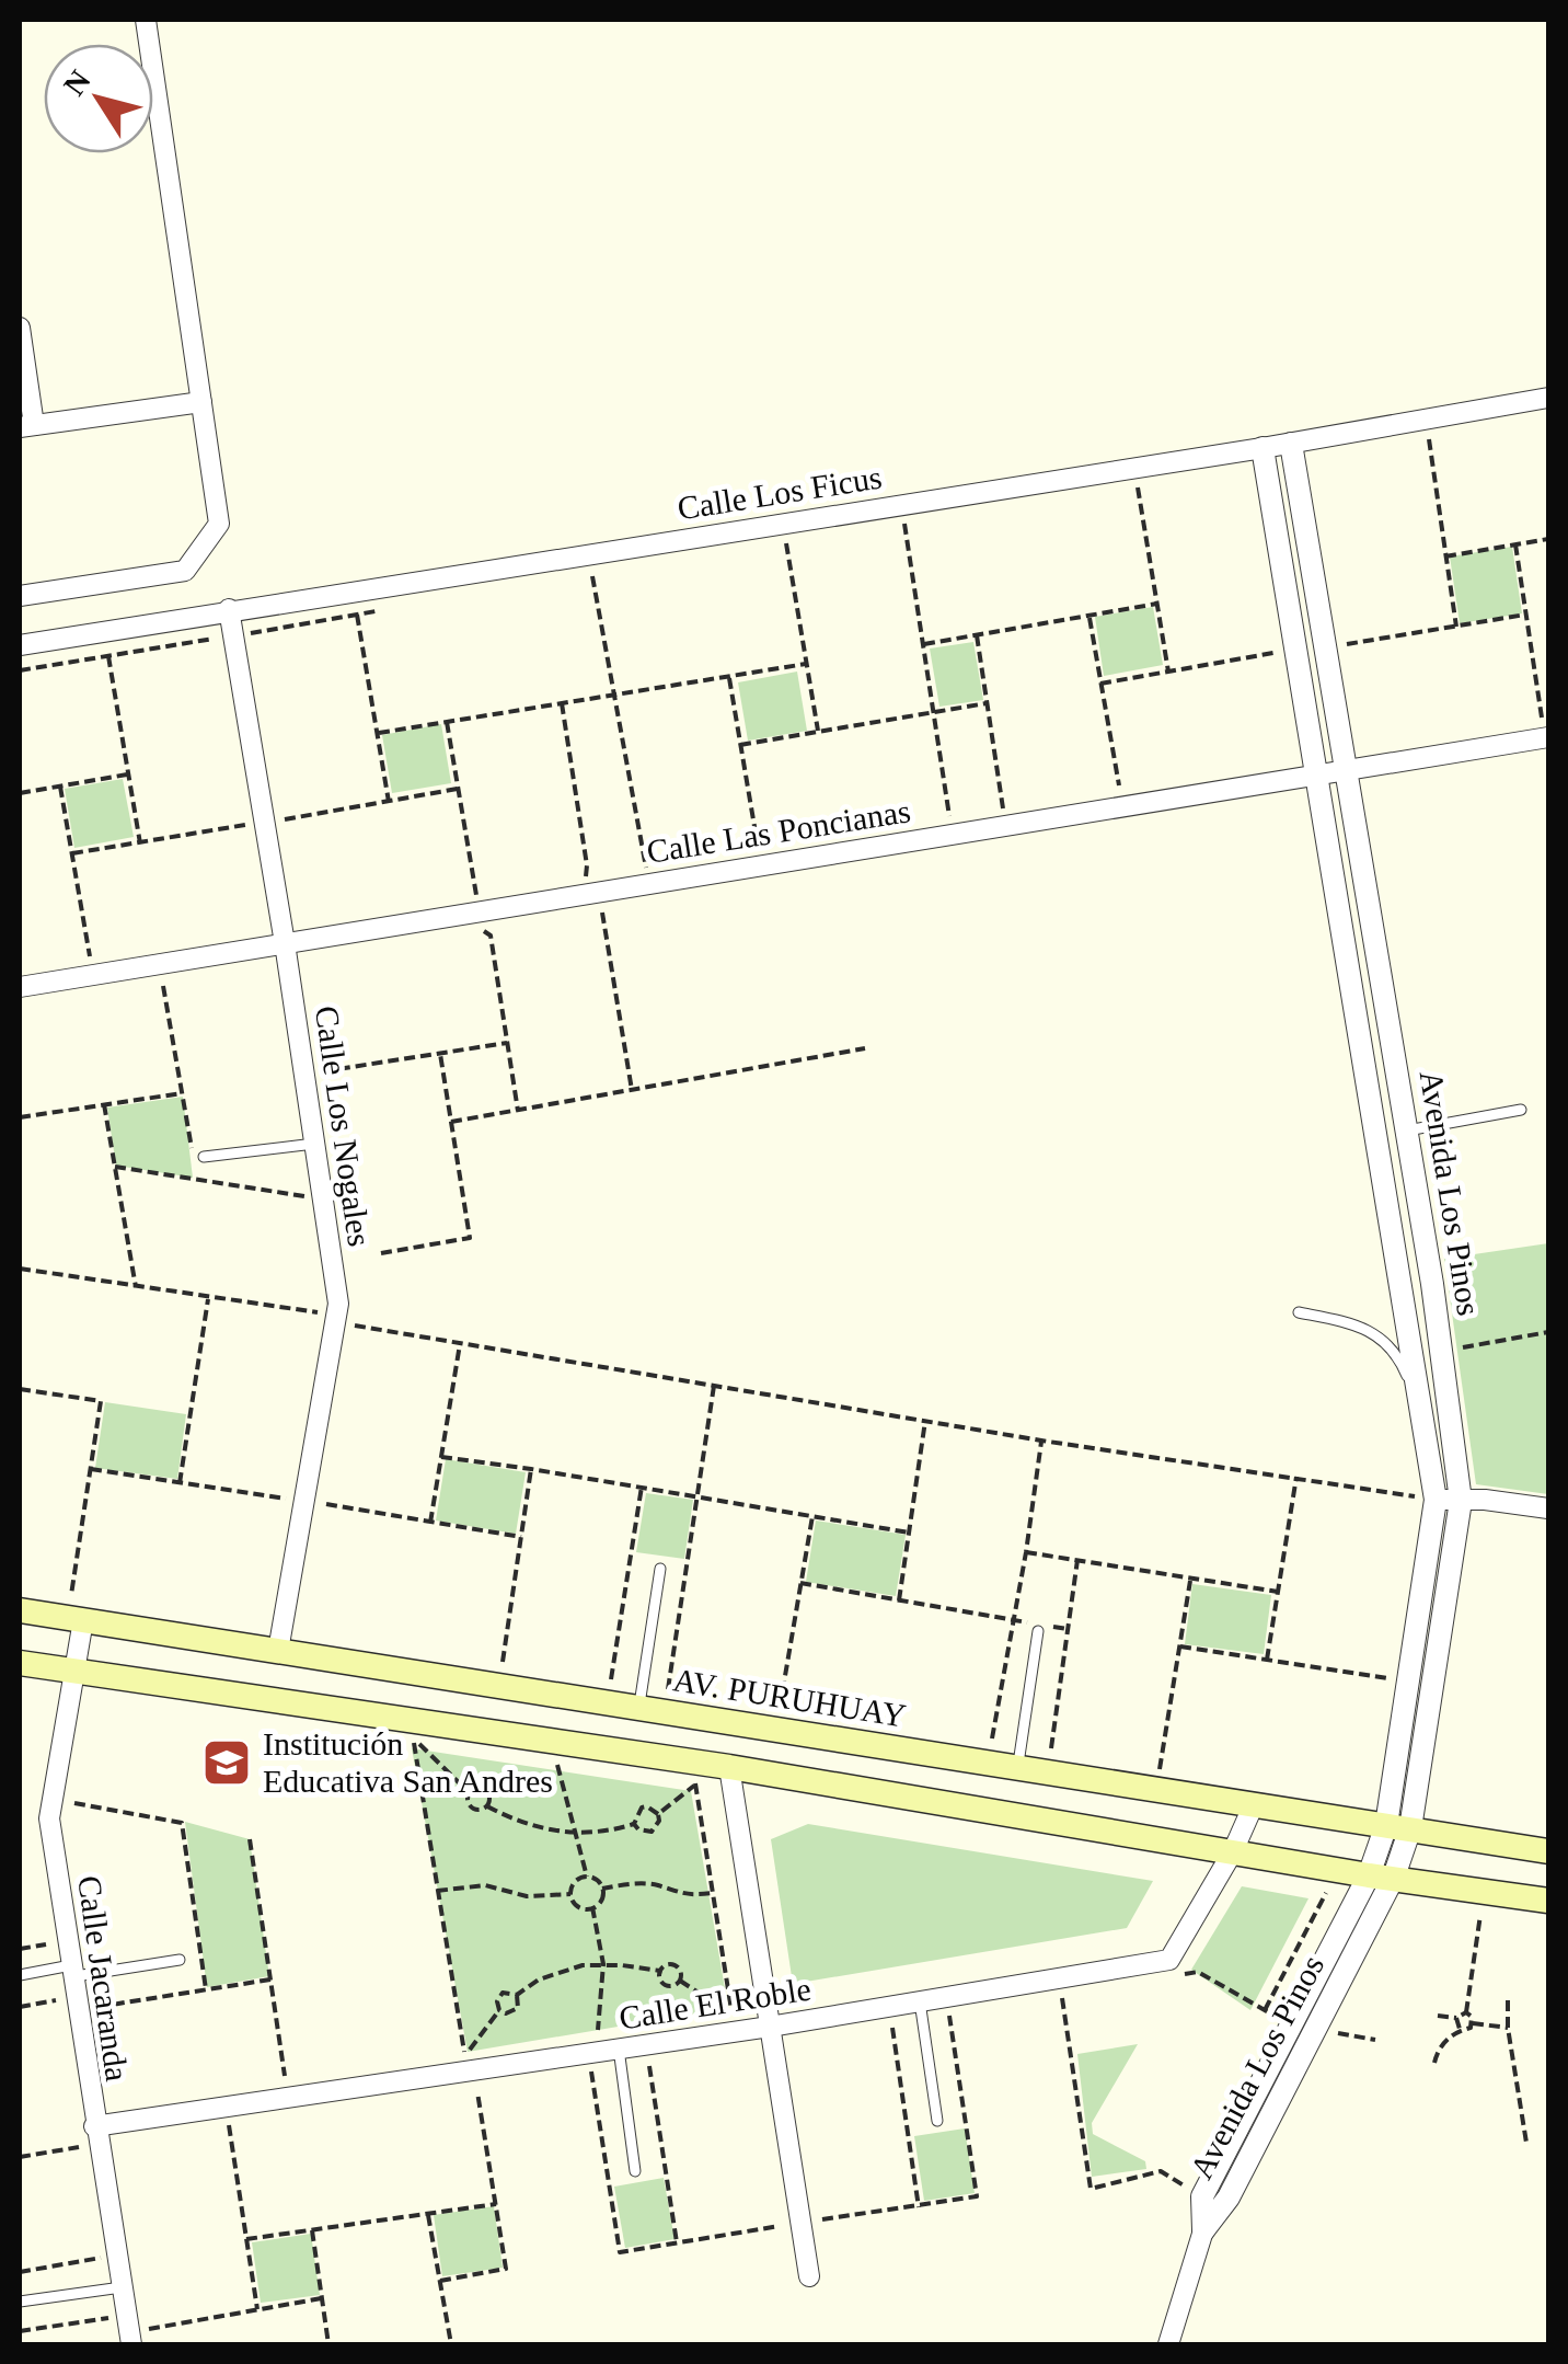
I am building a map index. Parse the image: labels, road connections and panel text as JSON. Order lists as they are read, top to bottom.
{
  "streets": {
    "main road": ["AV. PURUHUAY"],
    "street": [
      "Calle Los Ficus",
      "Calle Las Poncianas",
      "Calle Los Nogales",
      "Avenida Los Pinos",
      "Calle Jacaranda",
      "Calle El Roble"
    ]
  },
  "crossings": [
    ["Calle Los Ficus", "Calle Los Nogales"],
    ["Calle Los Ficus", "Avenida Los Pinos"],
    ["Calle Las Poncianas", "Calle Los Nogales"],
    ["Calle Las Poncianas", "Avenida Los Pinos"],
    ["Calle Los Nogales", "AV. PURUHUAY"],
    ["Avenida Los Pinos", "AV. PURUHUAY"],
    ["AV. PURUHUAY", "Calle Jacaranda"],
    ["AV. PURUHUAY", "Calle El Roble"],
    ["Calle Jacaranda", "Calle El Roble"]
  ],
  "places": {
    "school or university": ["Institución Educativa San Andres"]
  },
  "north": "top left"
}
